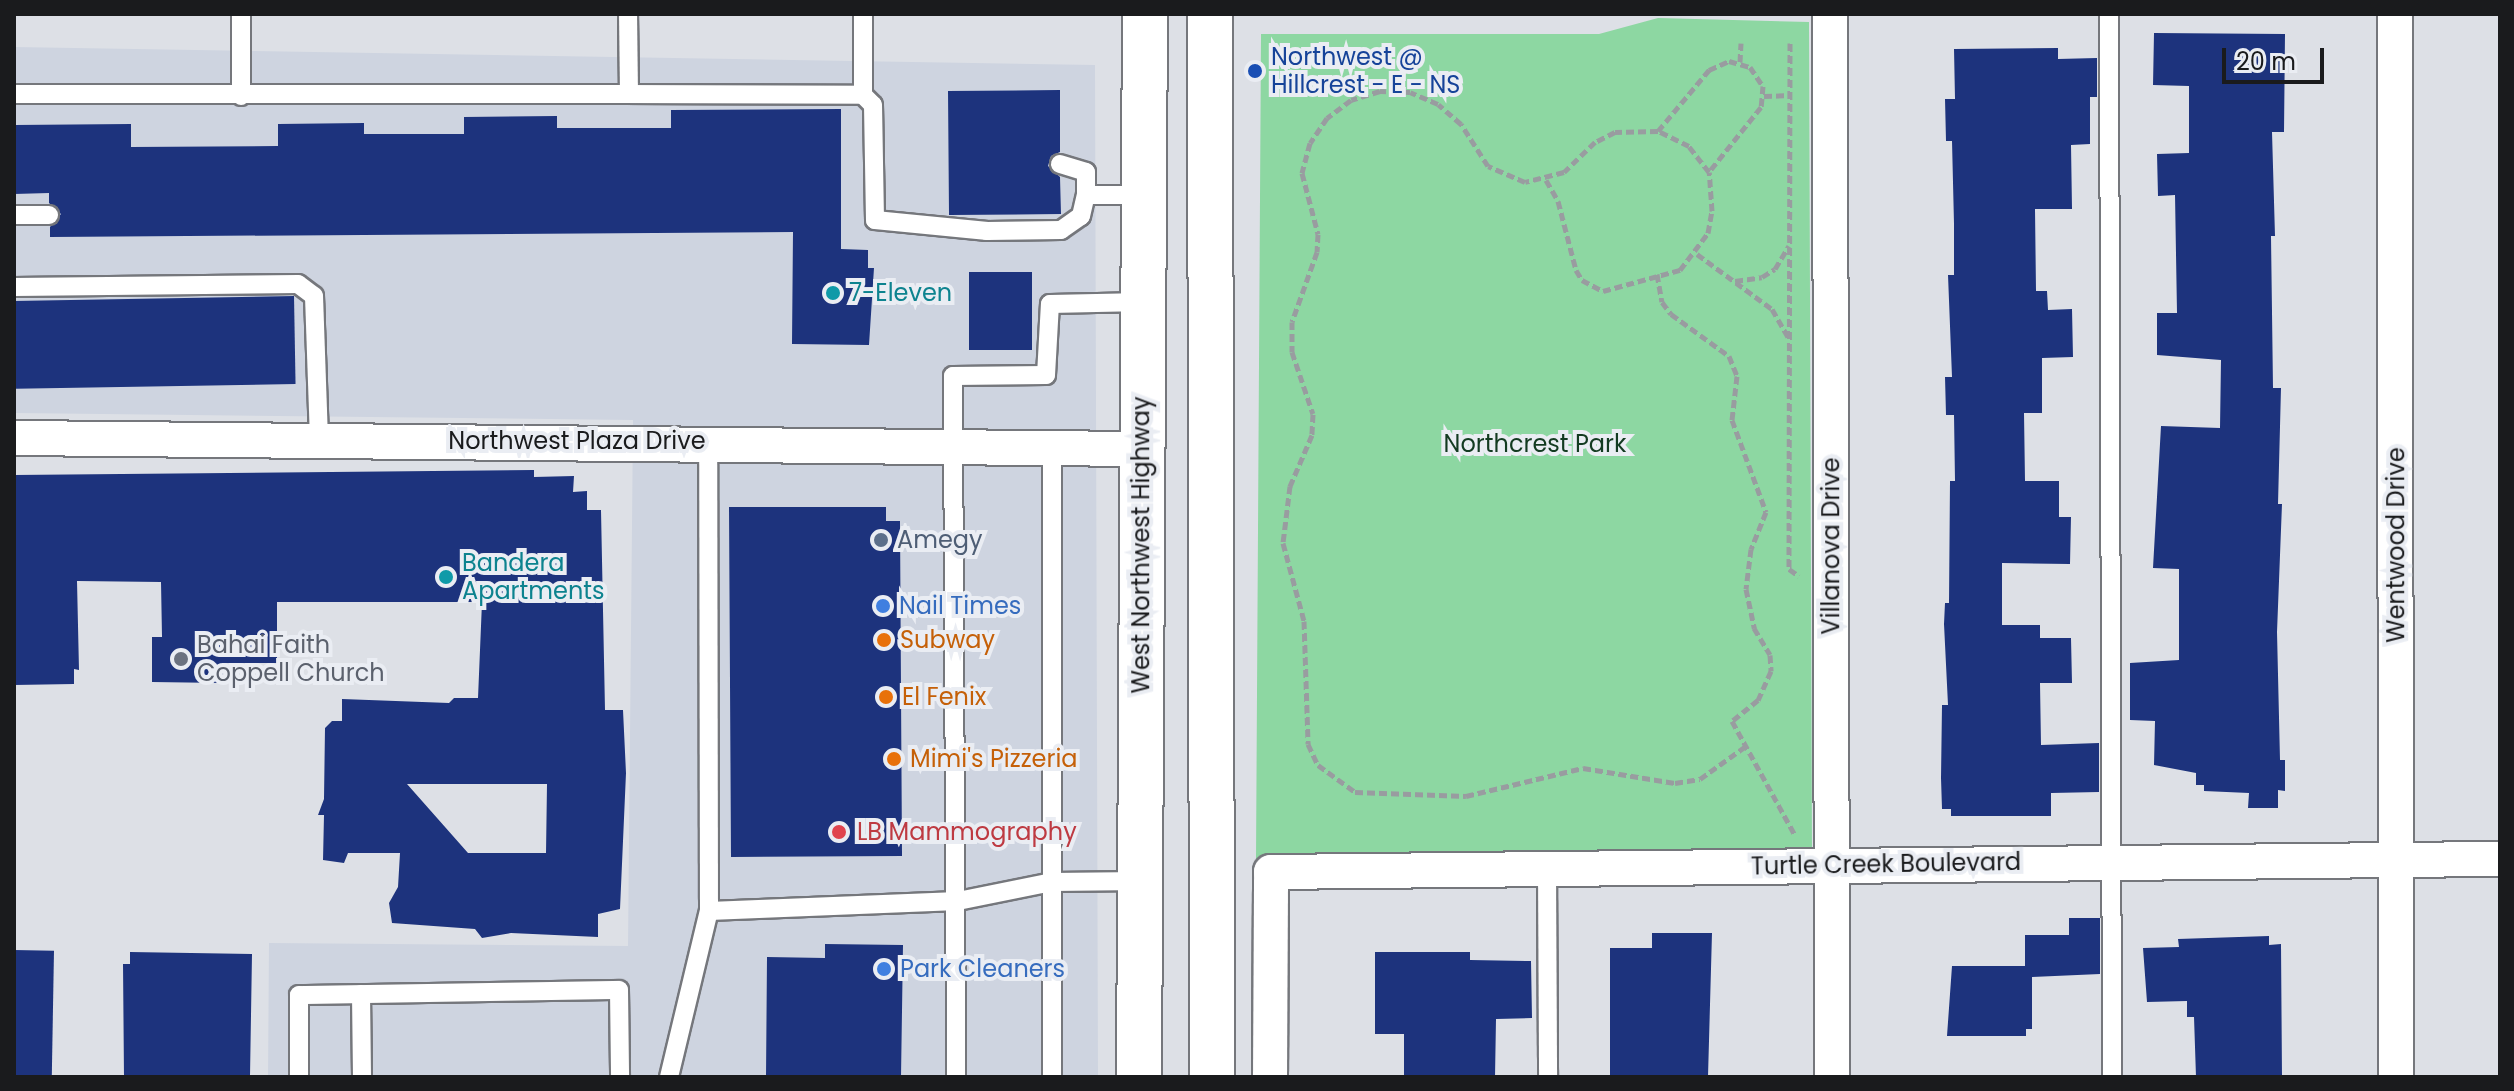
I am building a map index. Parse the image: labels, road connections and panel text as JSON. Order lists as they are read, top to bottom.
{
  "streets": {
    "main road": ["West Northwest Highway"],
    "street": [
      "Northwest Plaza Drive",
      "Wentwood Drive",
      "Villanova Drive",
      "Turtle Creek Boulevard"
    ]
  },
  "crossings": [
    ["Northwest Plaza Drive", "West Northwest Highway"],
    ["Wentwood Drive", "Turtle Creek Boulevard"],
    ["Villanova Drive", "Turtle Creek Boulevard"]
  ],
  "parks": ["Northcrest Park"],
  "places": [
    "Northwest @ Hillcrest - E - NS",
    "7-Eleven",
    "Amegy",
    "Bandera Apartments",
    "Nail Times",
    "Subway",
    "Bahai Faith Coppell Church",
    "El Fenix",
    "Mimi's Pizzeria",
    "LB Mammography",
    "Park Cleaners"
  ],
  "scale_bar": "20 m"
}
